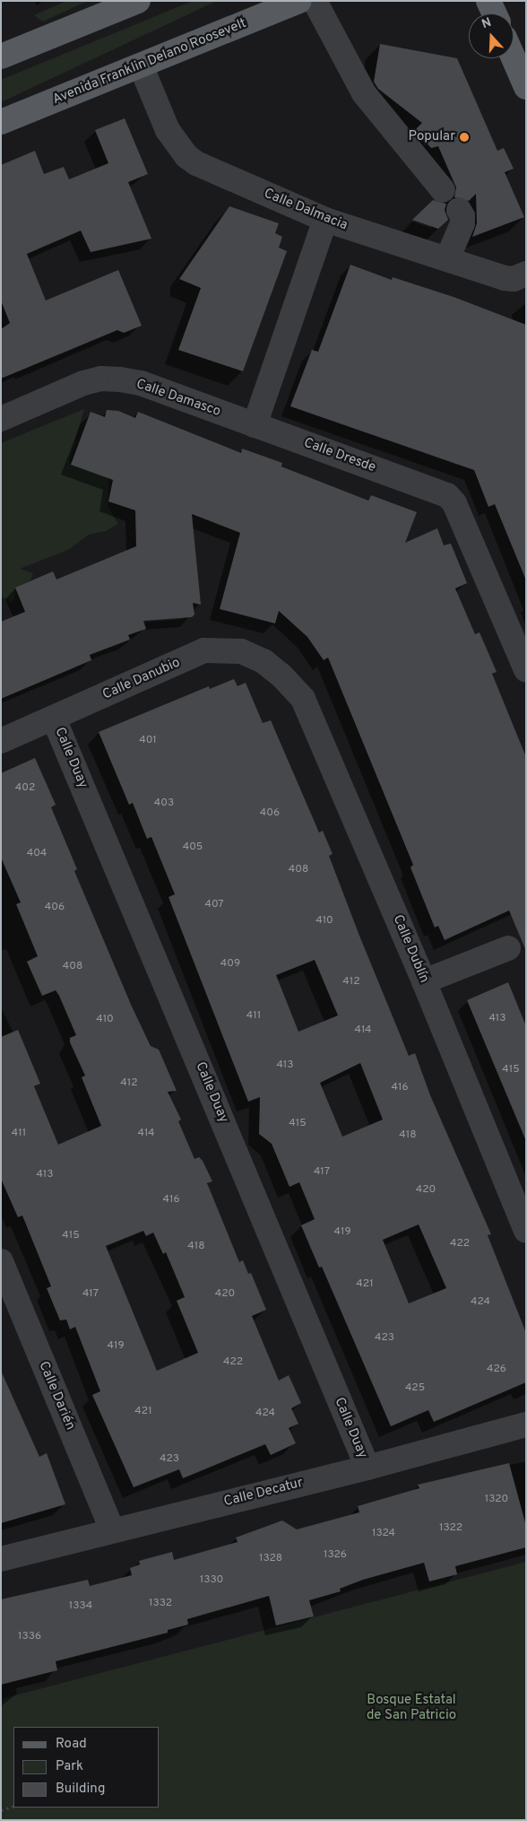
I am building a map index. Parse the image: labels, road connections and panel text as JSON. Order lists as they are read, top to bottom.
{
  "streets": {
    "main road": ["Avenida Franklin Delano Roosevelt"],
    "street": [
      "Calle Dalmacia",
      "Calle Damasco",
      "Calle Dresde",
      "Calle Danubio",
      "Calle Duay",
      "Calle Dublín",
      "Calle Darién",
      "Calle Decatur"
    ]
  },
  "crossings": [
    ["Avenida Franklin Delano Roosevelt", "Calle Dalmacia"],
    ["Calle Damasco", "Calle Dresde"],
    ["Calle Danubio", "Calle Duay"],
    ["Calle Danubio", "Calle Dublín"],
    ["Calle Duay", "Calle Decatur"],
    ["Calle Darién", "Calle Decatur"]
  ],
  "parks": ["Bosque Estatal de San Patricio"],
  "places": ["Popular"],
  "house_numbers": [
    "401",
    "402",
    "403",
    "406",
    "405",
    "404",
    "408",
    "407",
    "406",
    "410",
    "409",
    "408",
    "412",
    "411",
    "413",
    "410",
    "414",
    "413",
    "415",
    "412",
    "416",
    "415",
    "411",
    "414",
    "418",
    "417",
    "413",
    "420",
    "416",
    "419",
    "415",
    "422",
    "418",
    "421",
    "417",
    "420",
    "424",
    "423",
    "419",
    "422",
    "426",
    "425",
    "421",
    "424",
    "423",
    "1320",
    "1322",
    "1324",
    "1326",
    "1328",
    "1330",
    "1332",
    "1334",
    "1336"
  ],
  "legend": ["Road", "Park", "Building"],
  "north": "top"
}
